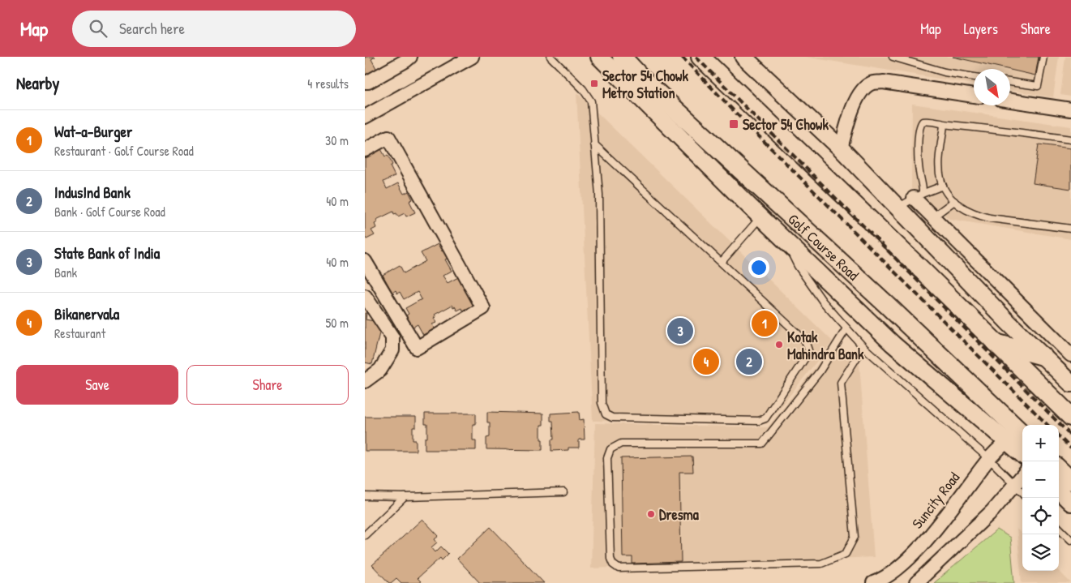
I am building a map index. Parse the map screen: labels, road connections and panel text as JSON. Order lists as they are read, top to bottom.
{
  "streets": {
    "main road": ["Golf Course Road"],
    "street": ["Suncity Road"]
  },
  "crossings": [
    ["Golf Course Road", "Suncity Road"]
  ],
  "places": {
    "transit": ["Sector 54 Chowk Metro Station", "Sector 54 Chowk"],
    "other": ["Kotak Mahindra Bank", "Dresma"]
  },
  "north": "bottom right",
  "page": {
    "header": "Map",
    "search": "Search here",
    "nav": ["Map", "Layers", "Share"],
    "heading": ["Nearby", "4 results"],
    "list": [
      {
        "mark": "1",
        "name": "Wat-a-Burger",
        "note": "Restaurant · Golf Course Road",
        "value": "30 m"
      },
      {
        "mark": "2",
        "name": "IndusInd Bank",
        "note": "Bank · Golf Course Road",
        "value": "40 m"
      },
      {
        "mark": "3",
        "name": "State Bank of India",
        "note": "Bank",
        "value": "40 m"
      },
      {
        "mark": "4",
        "name": "Bikanervala",
        "note": "Restaurant",
        "value": "50 m"
      }
    ],
    "pins": [
      "1",
      "3",
      "2",
      "4"
    ],
    "buttons": ["Save", "Share"],
    "map_buttons": ["+", "−"]
  }
}
